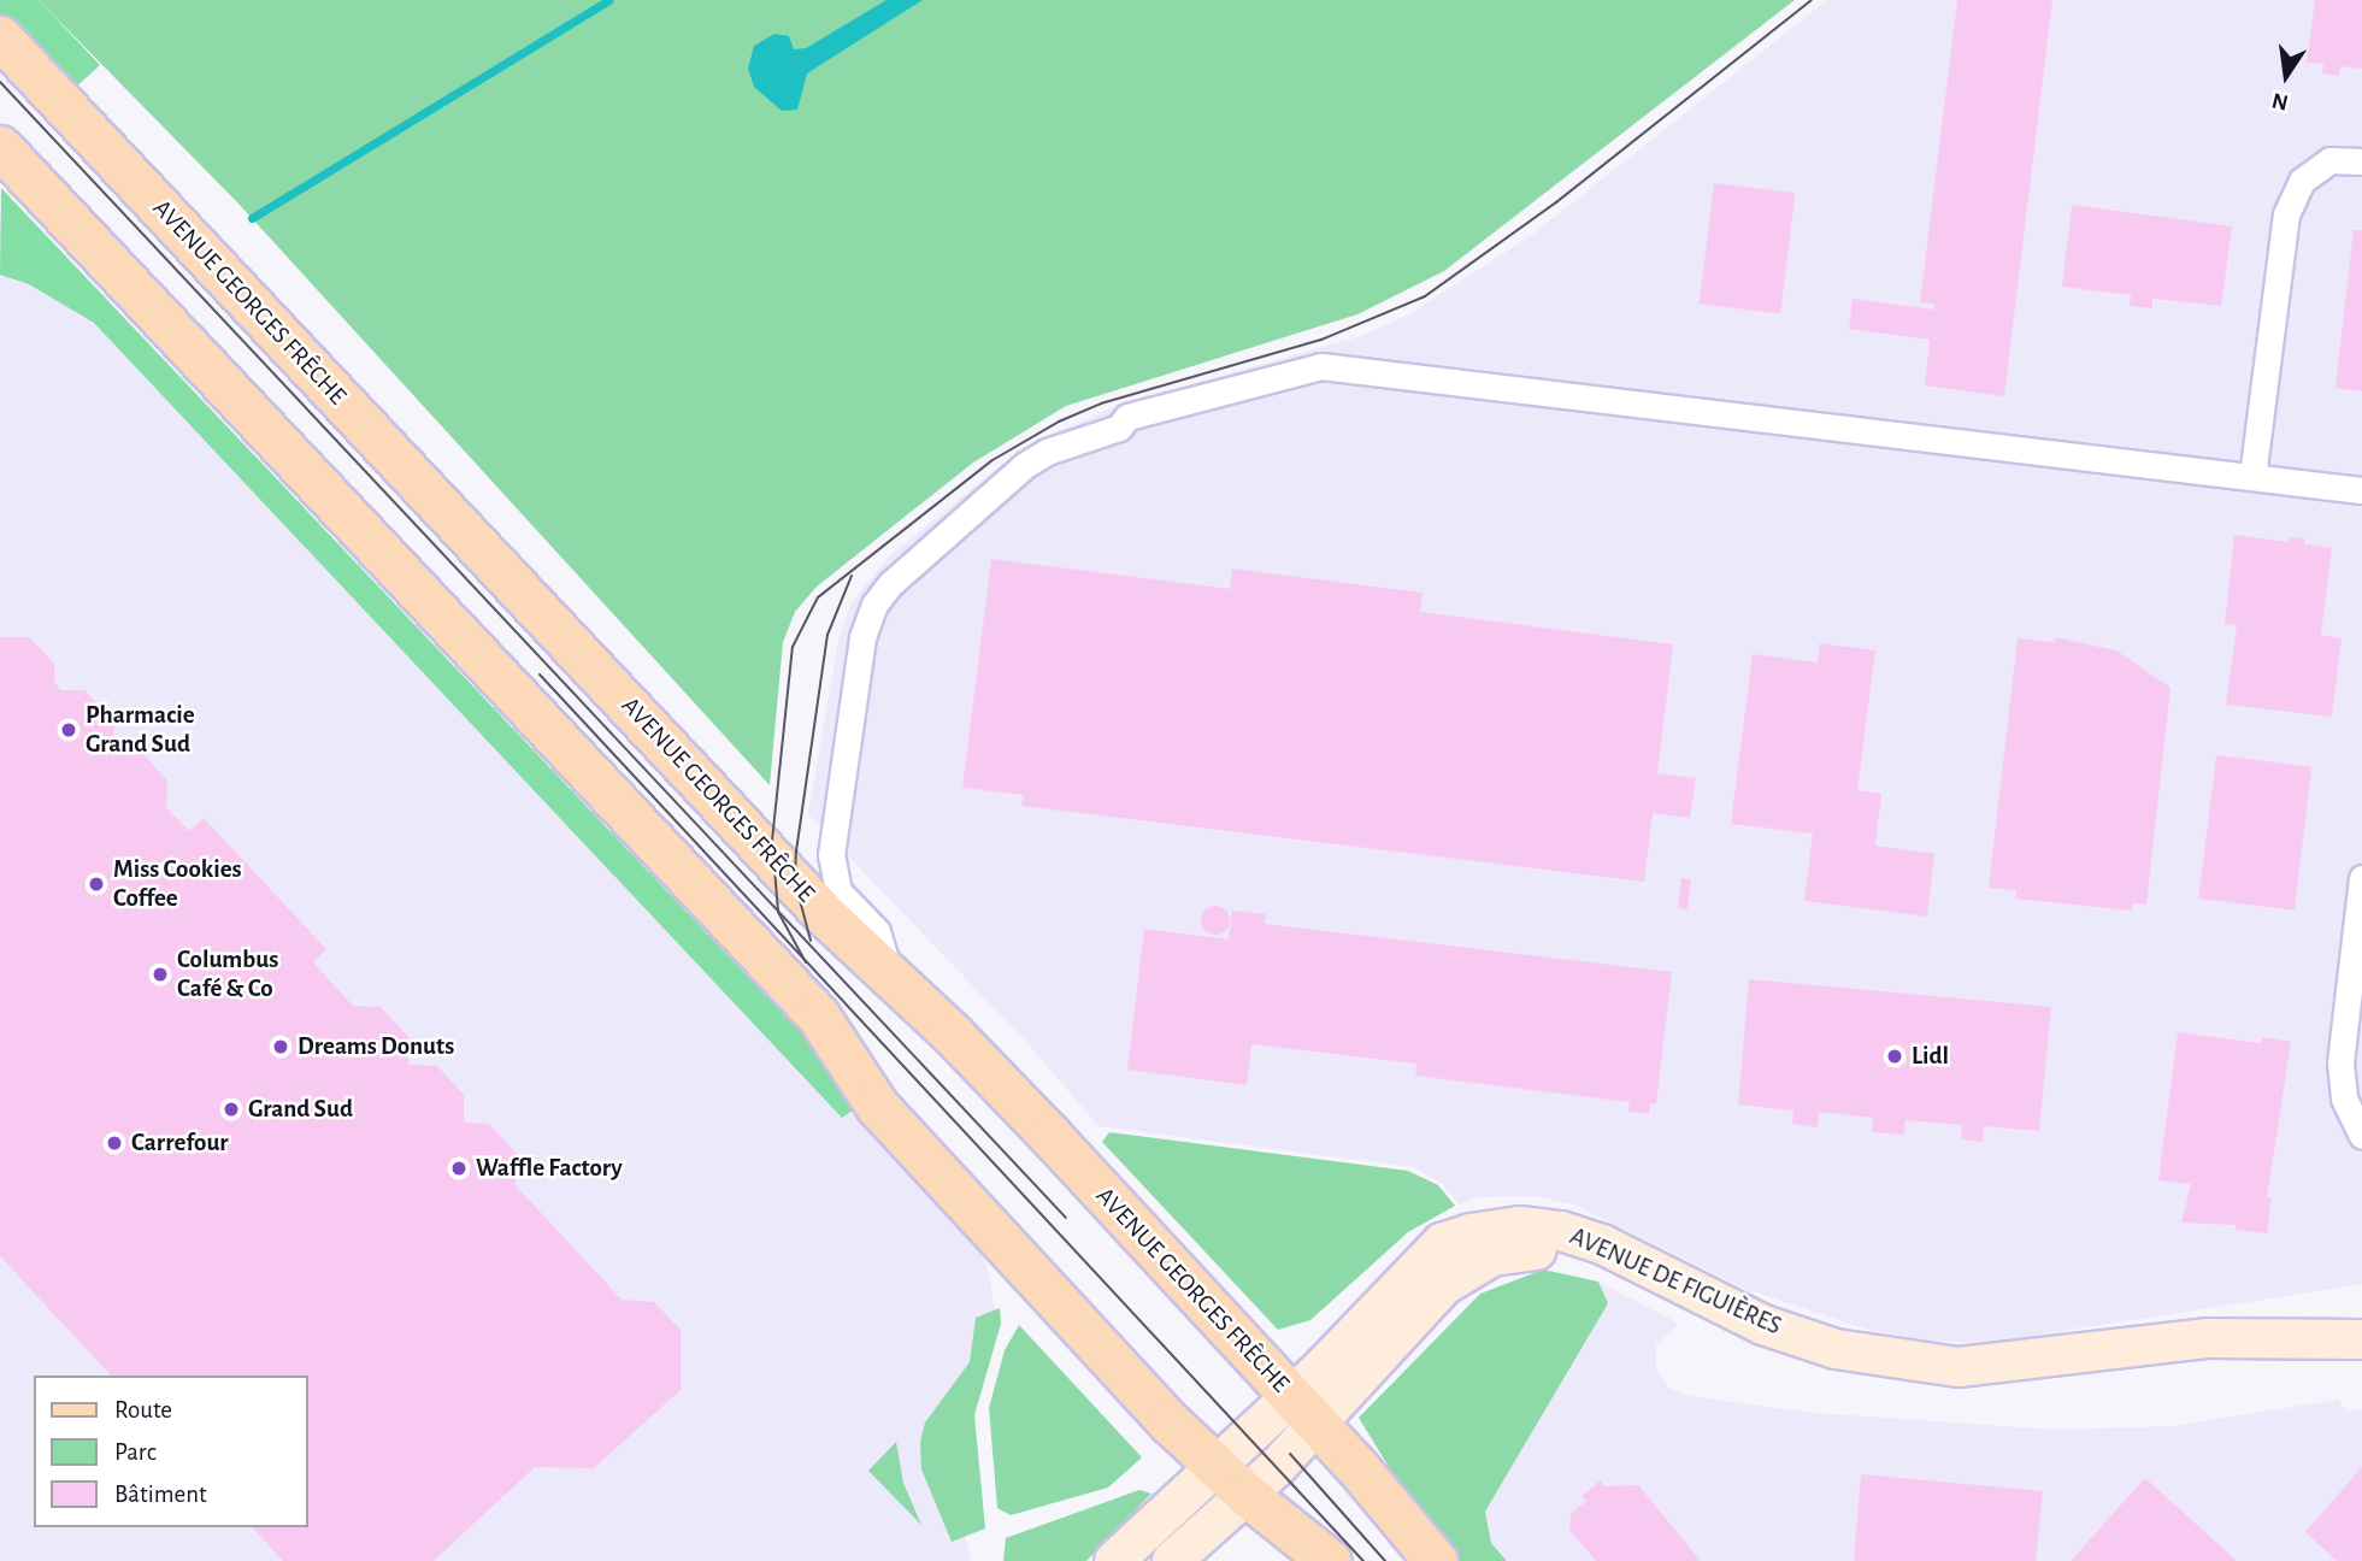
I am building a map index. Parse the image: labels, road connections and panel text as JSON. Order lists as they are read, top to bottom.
{
  "streets": {
    "main road": ["AVENUE GEORGES FRÊCHE", "AVENUE DE FIGUIÈRES"]
  },
  "crossings": [
    ["AVENUE GEORGES FRÊCHE", "AVENUE DE FIGUIÈRES"]
  ],
  "places": [
    "Pharmacie Grand Sud",
    "Miss Cookies Coffee",
    "Columbus Café & Co",
    "Dreams Donuts",
    "Lidl",
    "Grand Sud",
    "Carrefour",
    "Waffle Factory"
  ],
  "legend": ["Route", "Parc", "Bâtiment"],
  "north": "bottom"
}
